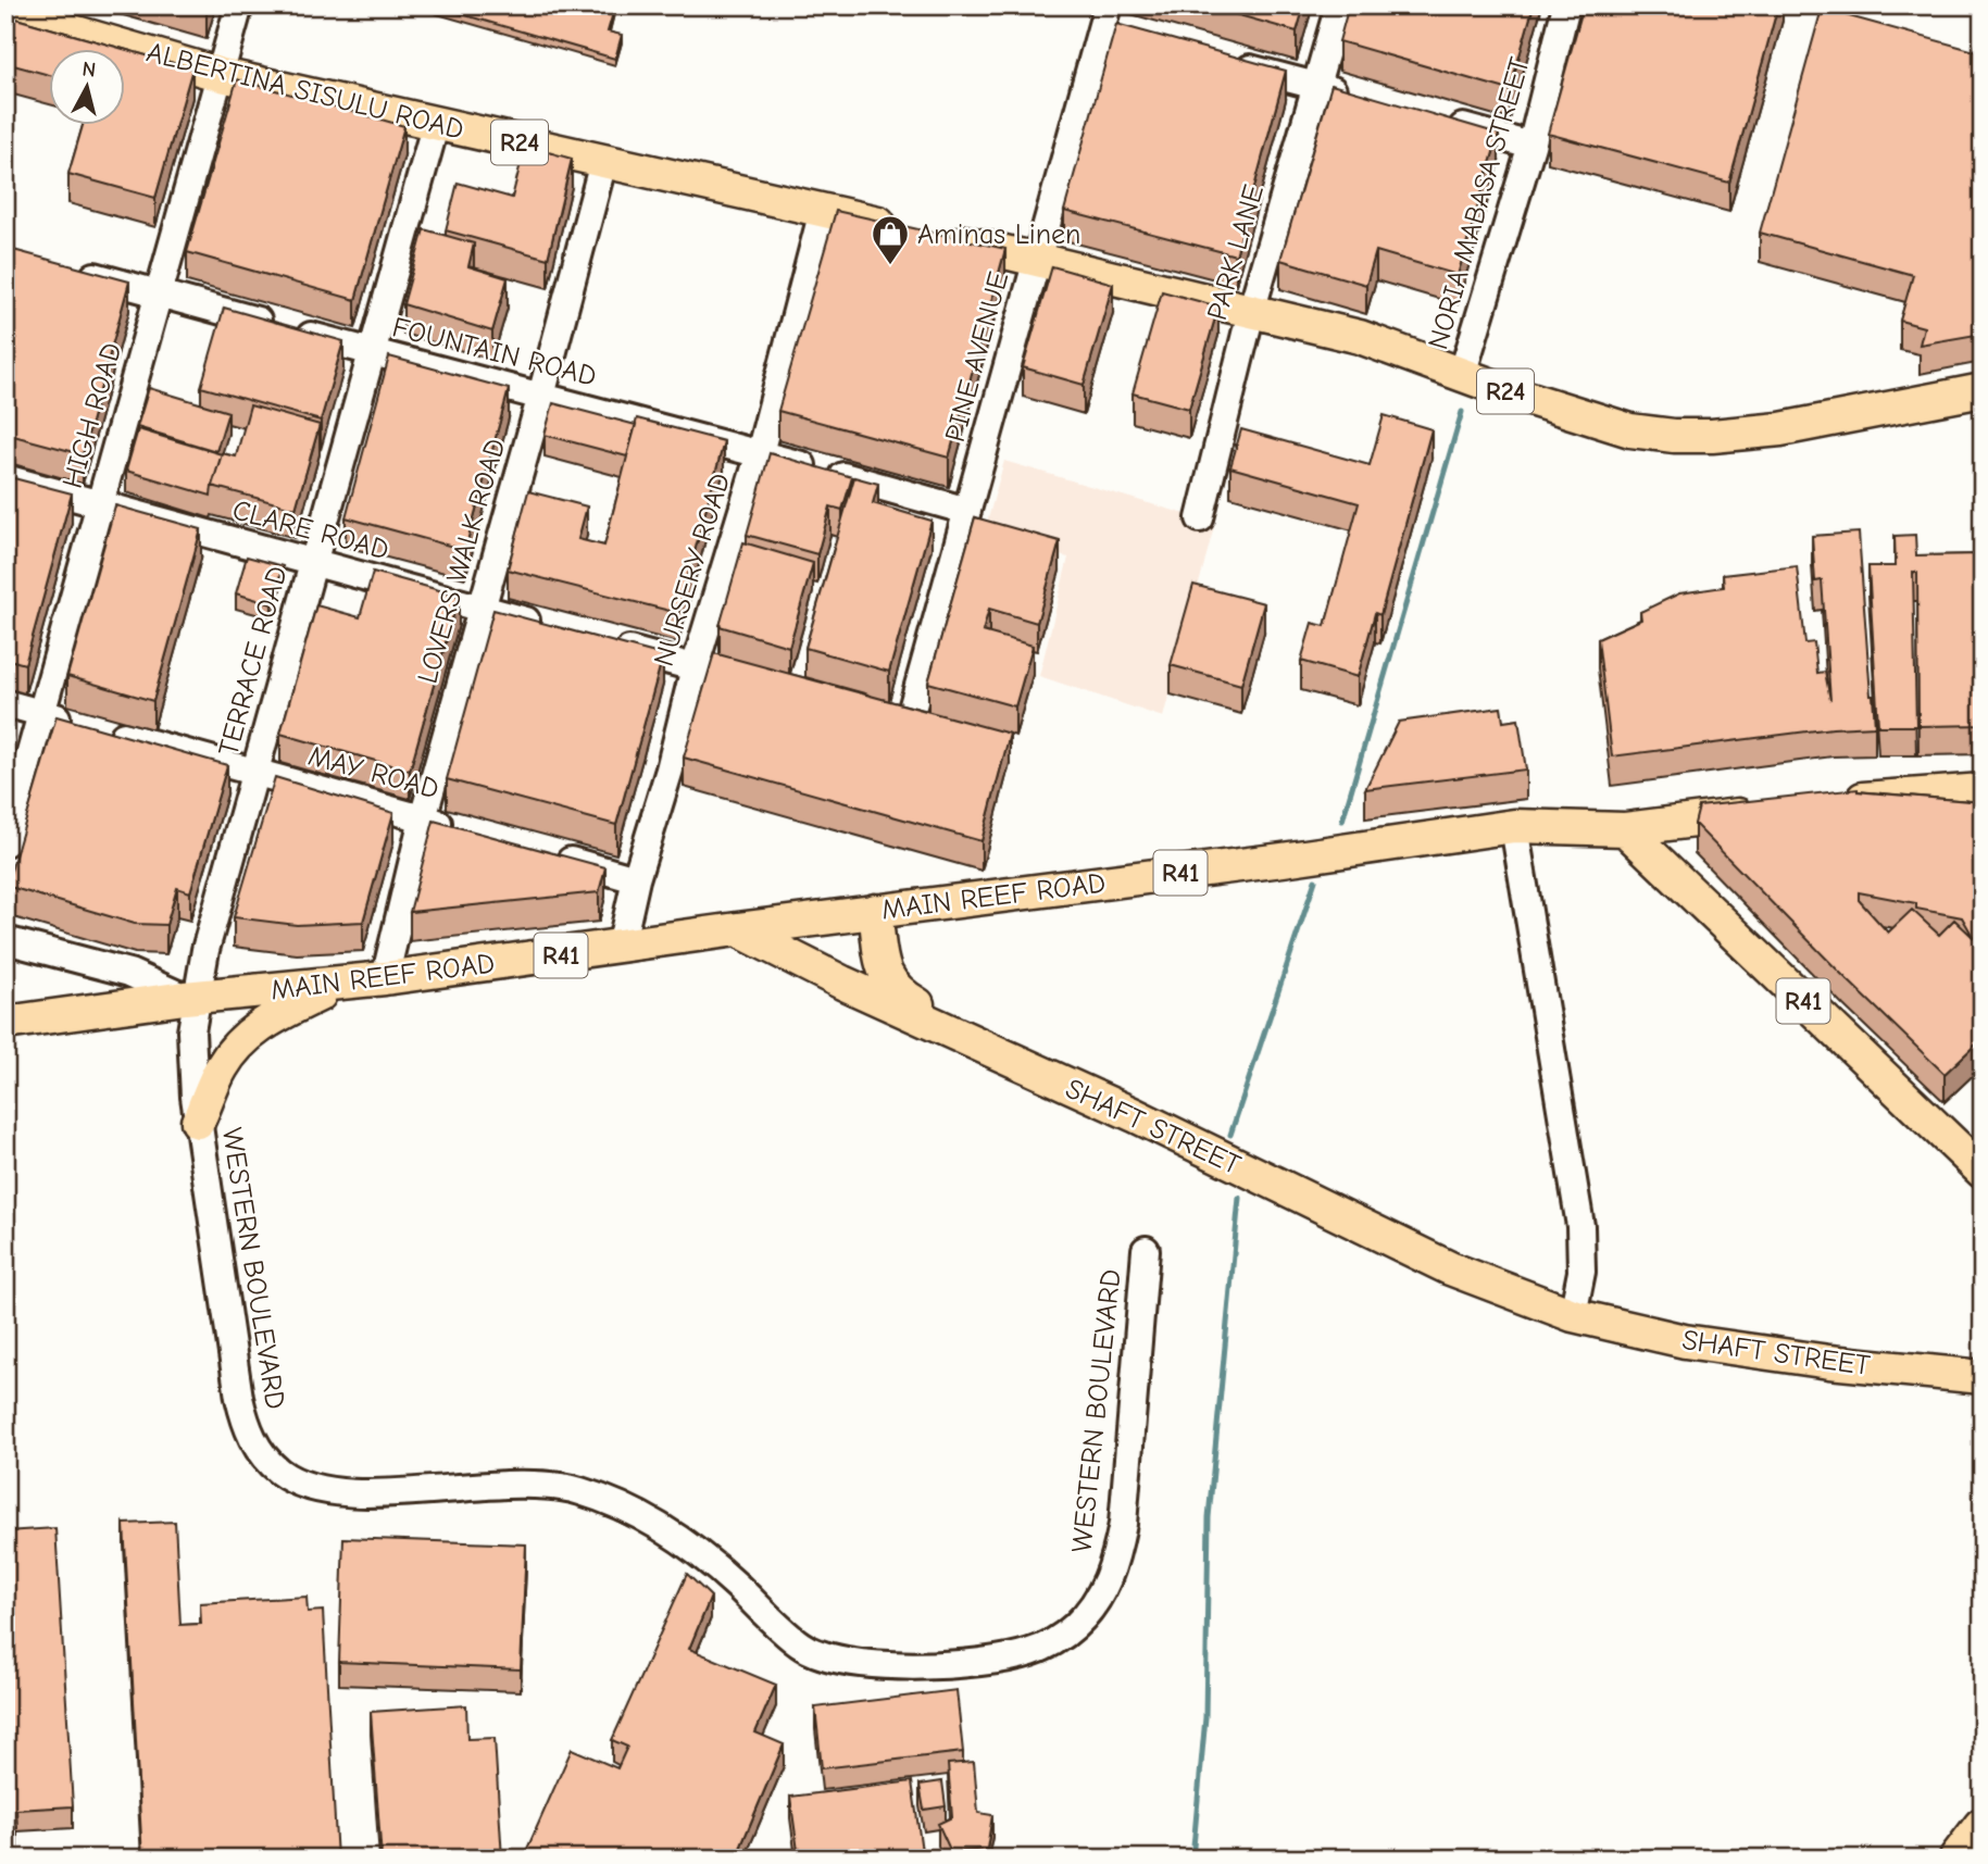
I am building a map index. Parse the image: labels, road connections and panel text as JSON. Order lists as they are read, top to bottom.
{
  "streets": {
    "main road": [
      "ALBERTINA SISULU ROAD",
      "R24",
      "R41",
      "MAIN REEF ROAD",
      "SHAFT STREET"
    ],
    "street": [
      "NORIA MABASA STREET",
      "PARK LANE",
      "FOUNTAIN ROAD",
      "PINE AVENUE",
      "HIGH ROAD",
      "CLARE ROAD",
      "LOVERS WALK ROAD",
      "NURSERY ROAD",
      "TERRACE ROAD",
      "MAY ROAD",
      "WESTERN BOULEVARD"
    ]
  },
  "crossings": [
    ["ALBERTINA SISULU ROAD", "NORIA MABASA STREET"],
    ["ALBERTINA SISULU ROAD", "PARK LANE"],
    ["ALBERTINA SISULU ROAD", "PINE AVENUE"],
    ["ALBERTINA SISULU ROAD", "HIGH ROAD"],
    ["ALBERTINA SISULU ROAD", "LOVERS WALK ROAD"],
    ["ALBERTINA SISULU ROAD", "NURSERY ROAD"],
    ["ALBERTINA SISULU ROAD", "TERRACE ROAD"],
    ["FOUNTAIN ROAD", "PINE AVENUE"],
    ["FOUNTAIN ROAD", "HIGH ROAD"],
    ["FOUNTAIN ROAD", "LOVERS WALK ROAD"],
    ["FOUNTAIN ROAD", "NURSERY ROAD"],
    ["FOUNTAIN ROAD", "TERRACE ROAD"],
    ["HIGH ROAD", "CLARE ROAD"],
    ["HIGH ROAD", "MAY ROAD"],
    ["CLARE ROAD", "LOVERS WALK ROAD"],
    ["CLARE ROAD", "TERRACE ROAD"],
    ["LOVERS WALK ROAD", "MAY ROAD"],
    ["LOVERS WALK ROAD", "MAIN REEF ROAD"],
    ["NURSERY ROAD", "MAIN REEF ROAD"],
    ["TERRACE ROAD", "MAY ROAD"],
    ["TERRACE ROAD", "MAIN REEF ROAD"],
    ["TERRACE ROAD", "WESTERN BOULEVARD"],
    ["R41", "MAIN REEF ROAD"],
    ["MAIN REEF ROAD", "SHAFT STREET"],
    ["MAIN REEF ROAD", "WESTERN BOULEVARD"]
  ],
  "places": {
    "shop": ["Aminas Linen"]
  },
  "north": "top"
}
